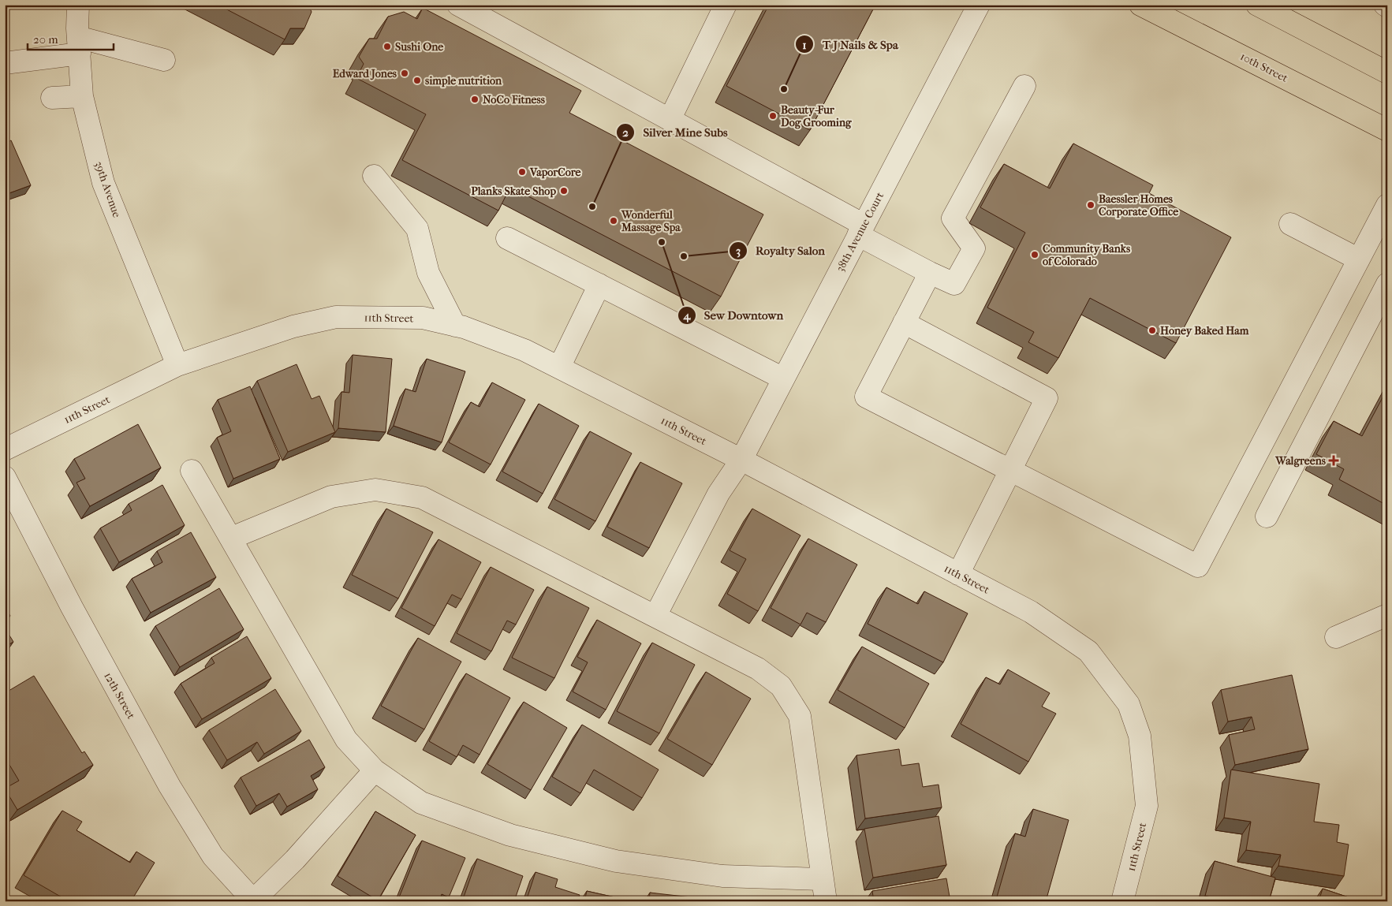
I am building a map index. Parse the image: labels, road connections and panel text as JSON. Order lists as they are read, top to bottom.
{
  "streets": {
    "main road": ["10th Street"],
    "street": [
      "39th Avenue",
      "38th Avenue Court",
      "11th Street",
      "12th Street"
    ]
  },
  "crossings": [
    ["39th Avenue", "11th Street"],
    ["38th Avenue Court", "11th Street"]
  ],
  "places": {
    "other": [
      "Sushi One",
      "Edward Jones",
      "simple nutrition",
      "T J Nails & Spa",
      "NoCo Fitness",
      "Beauty-Fur Dog Grooming",
      "VaporCore",
      "Planks Skate Shop",
      "Baessler Homes Corporate Office",
      "Silver Mine Subs",
      "Wonderful Massage Spa",
      "Sew Downtown",
      "Community Banks of Colorado",
      "Royalty Salon",
      "Honey Baked Ham"
    ],
    "health": ["Walgreens"]
  },
  "scale_bar": "20 m"
}
